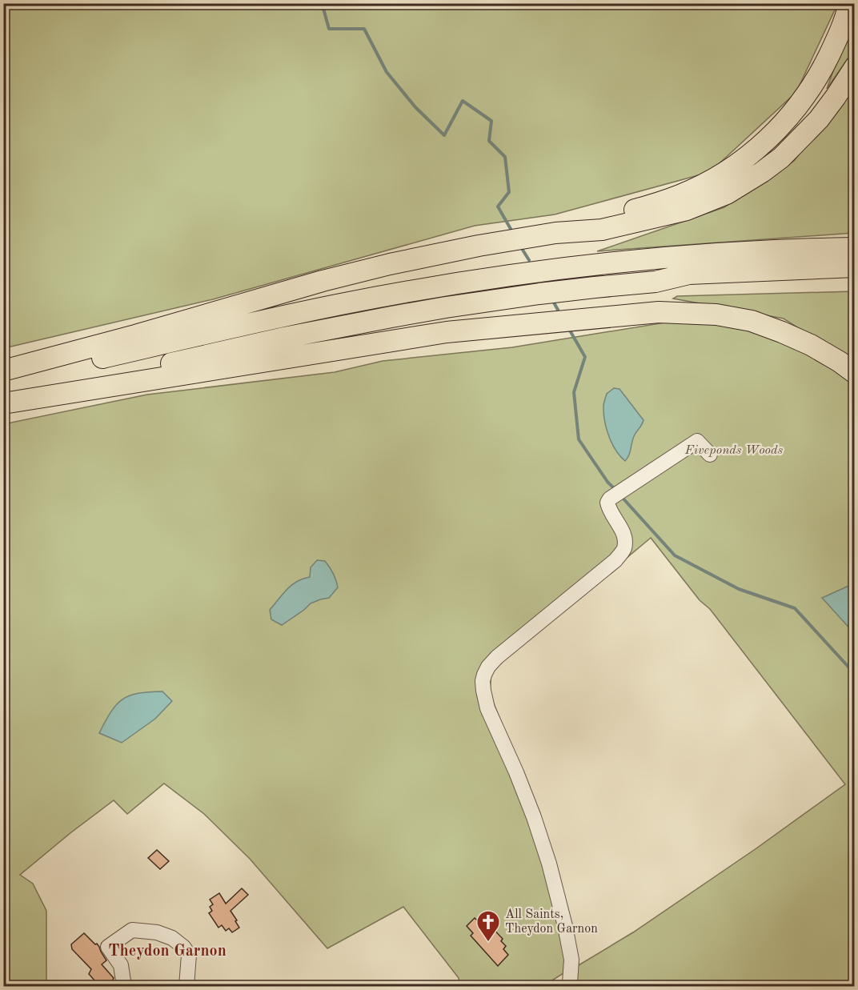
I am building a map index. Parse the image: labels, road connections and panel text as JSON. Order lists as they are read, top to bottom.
{
  "districts": ["Theydon Garnon"],
  "parks": ["Fiveponds Woods"],
  "places": {
    "church": ["All Saints, Theydon Garnon"]
  }
}
